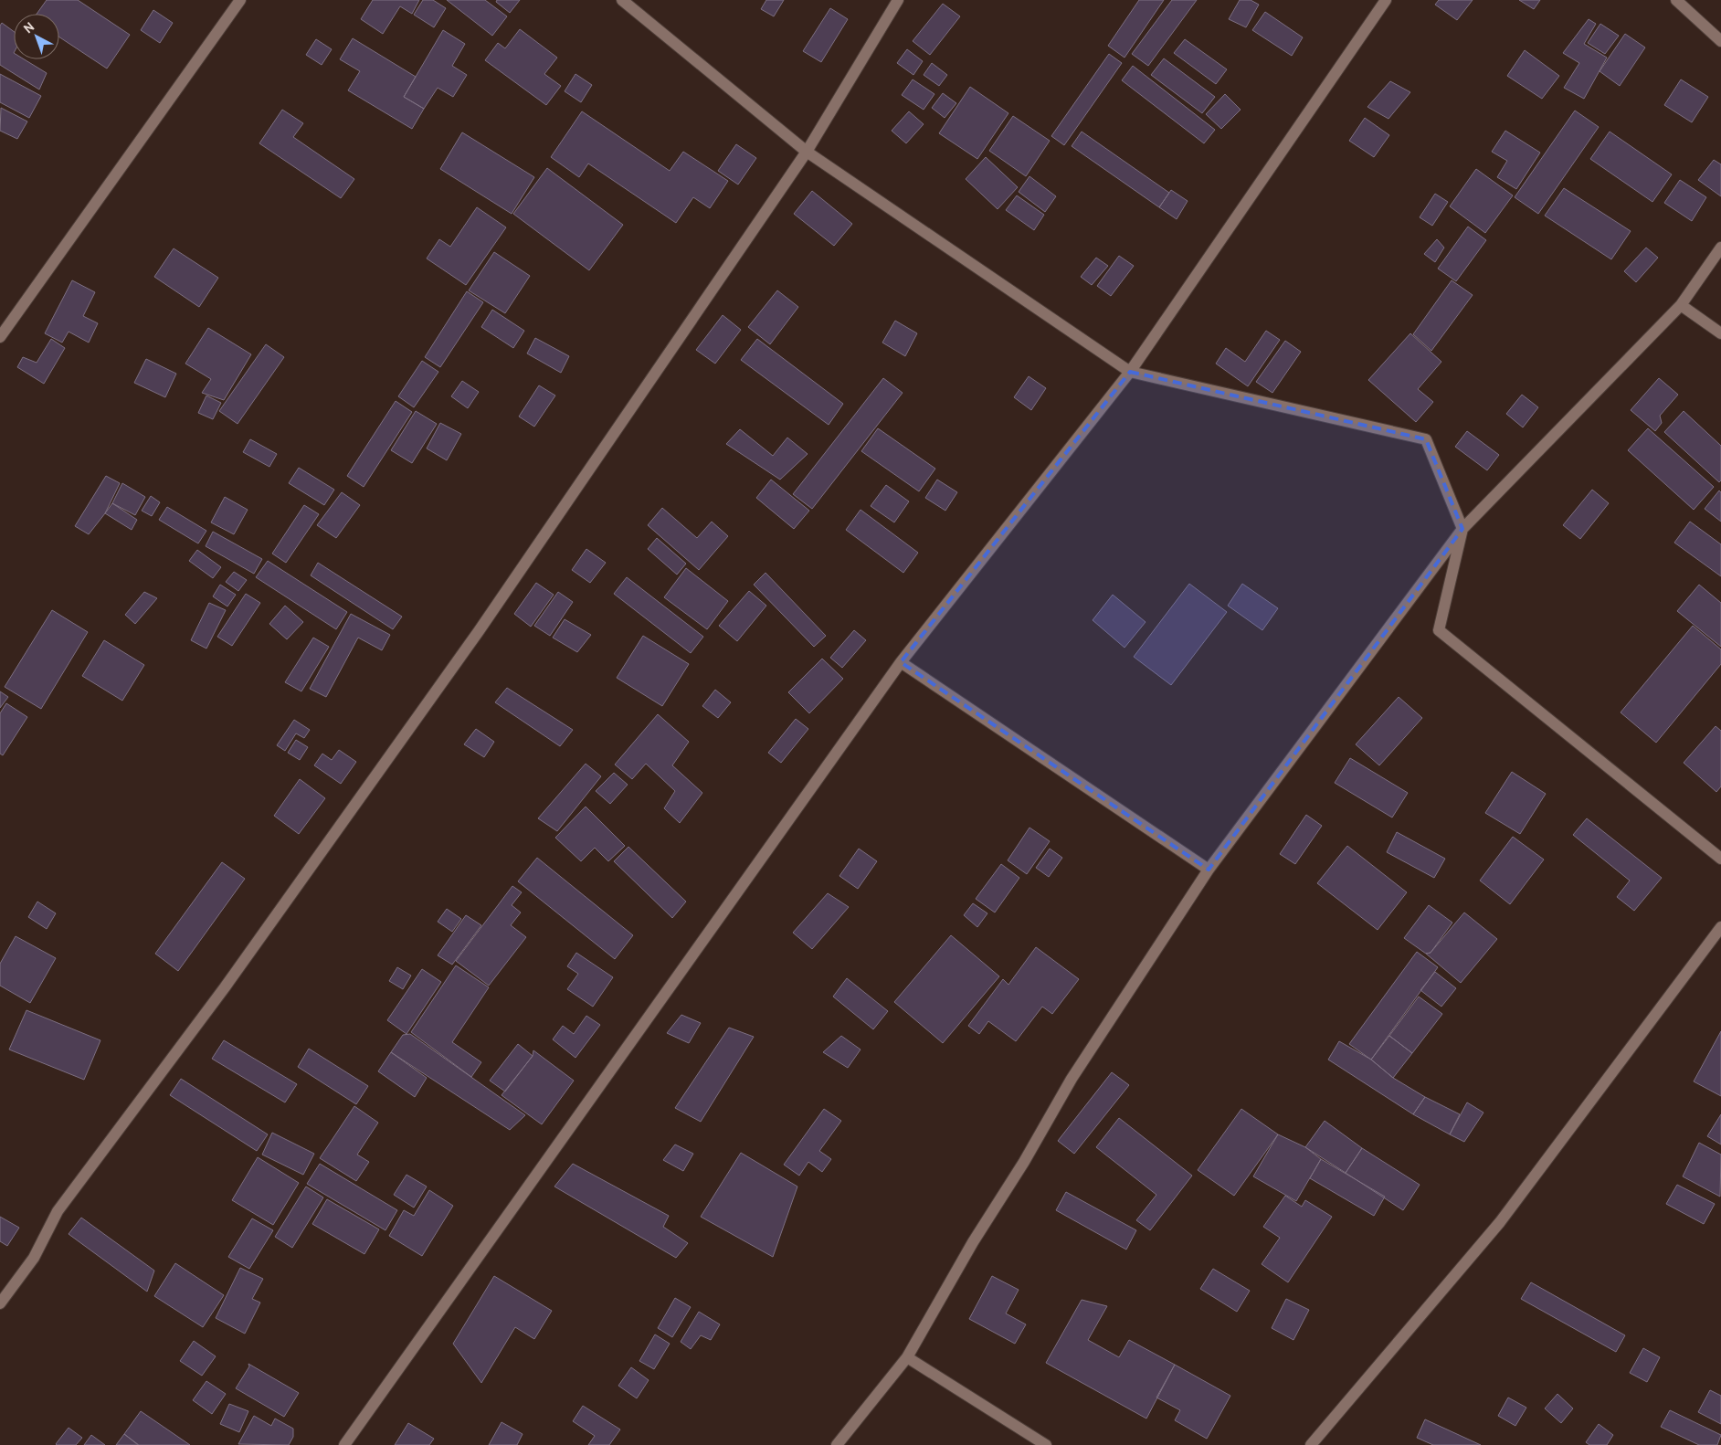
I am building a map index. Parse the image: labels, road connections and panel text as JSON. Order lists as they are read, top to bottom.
{
  "north": "top left"
}
